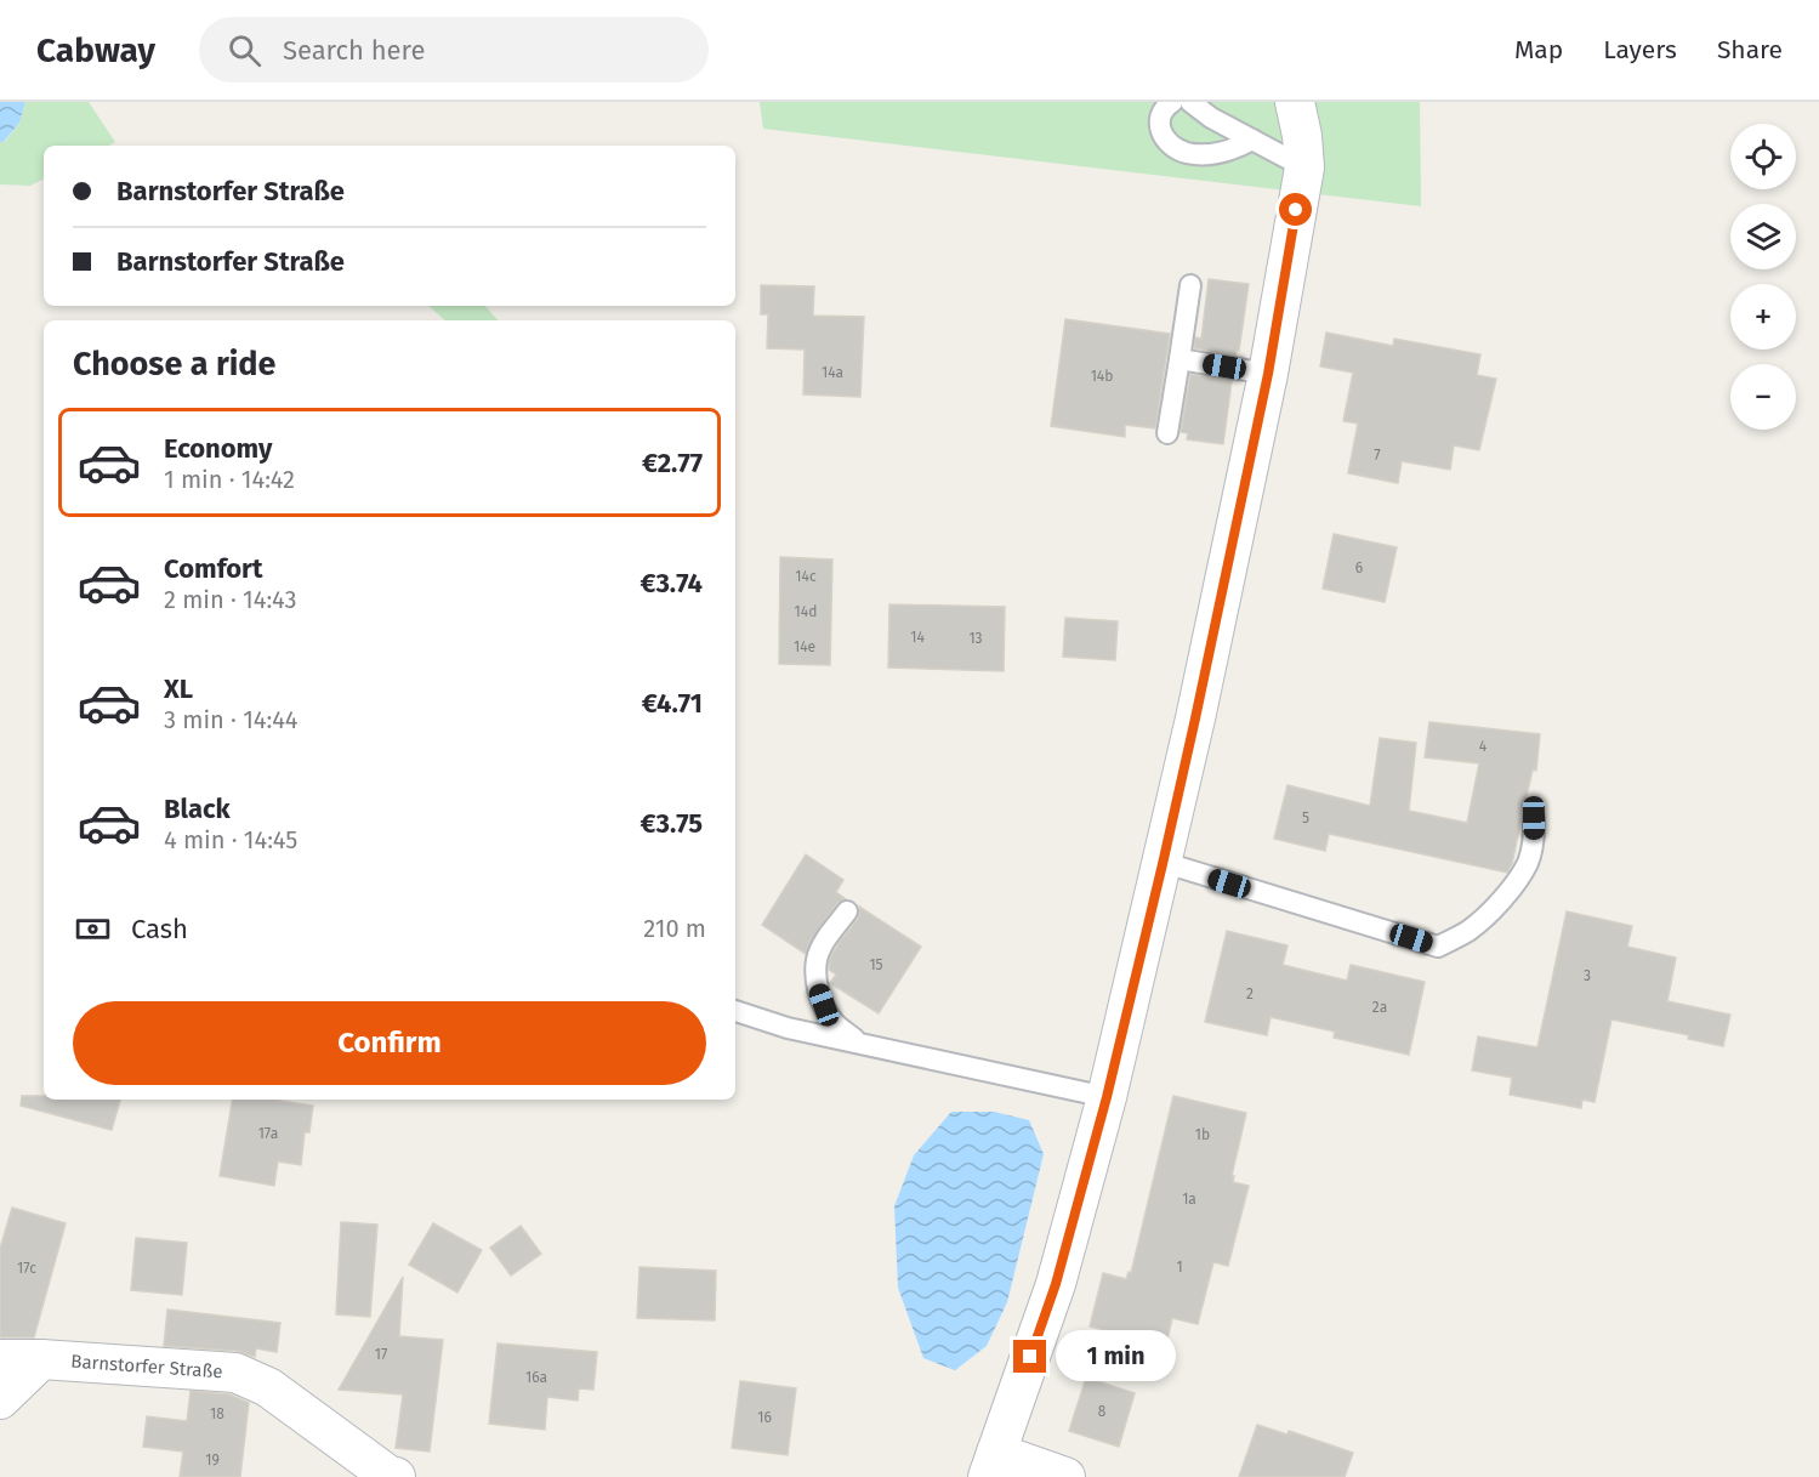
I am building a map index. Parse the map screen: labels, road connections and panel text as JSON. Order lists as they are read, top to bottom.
{
  "streets": {
    "street": ["Barnstorfer Straße"]
  },
  "house_numbers": [
    "14a",
    "14b",
    "7",
    "6",
    "14c",
    "14d",
    "14",
    "13",
    "14e",
    "4",
    "5",
    "15",
    "3",
    "2",
    "2a",
    "17a",
    "1b",
    "1a",
    "1",
    "17c",
    "17",
    "16a",
    "8",
    "18",
    "16",
    "19"
  ],
  "page": {
    "header": "Cabway",
    "search": "Search here",
    "nav": ["Map", "Layers", "Share"],
    "map_buttons": ["+", "−"],
    "banner": ["Barnstorfer Straße", "Barnstorfer Straße"],
    "heading": "Choose a ride",
    "list": [
      {
        "name": "Economy",
        "note": "1 min · 14:42",
        "value": "€2.77"
      },
      {
        "name": "Comfort",
        "note": "2 min · 14:43",
        "value": "€3.74"
      },
      {
        "name": "XL",
        "note": "3 min · 14:44",
        "value": "€4.71"
      },
      {
        "name": "Black",
        "note": "4 min · 14:45",
        "value": "€3.75"
      }
    ],
    "pay": ["Cash", "210 m"],
    "buttons": "Confirm",
    "bubble": "1 min"
  }
}
